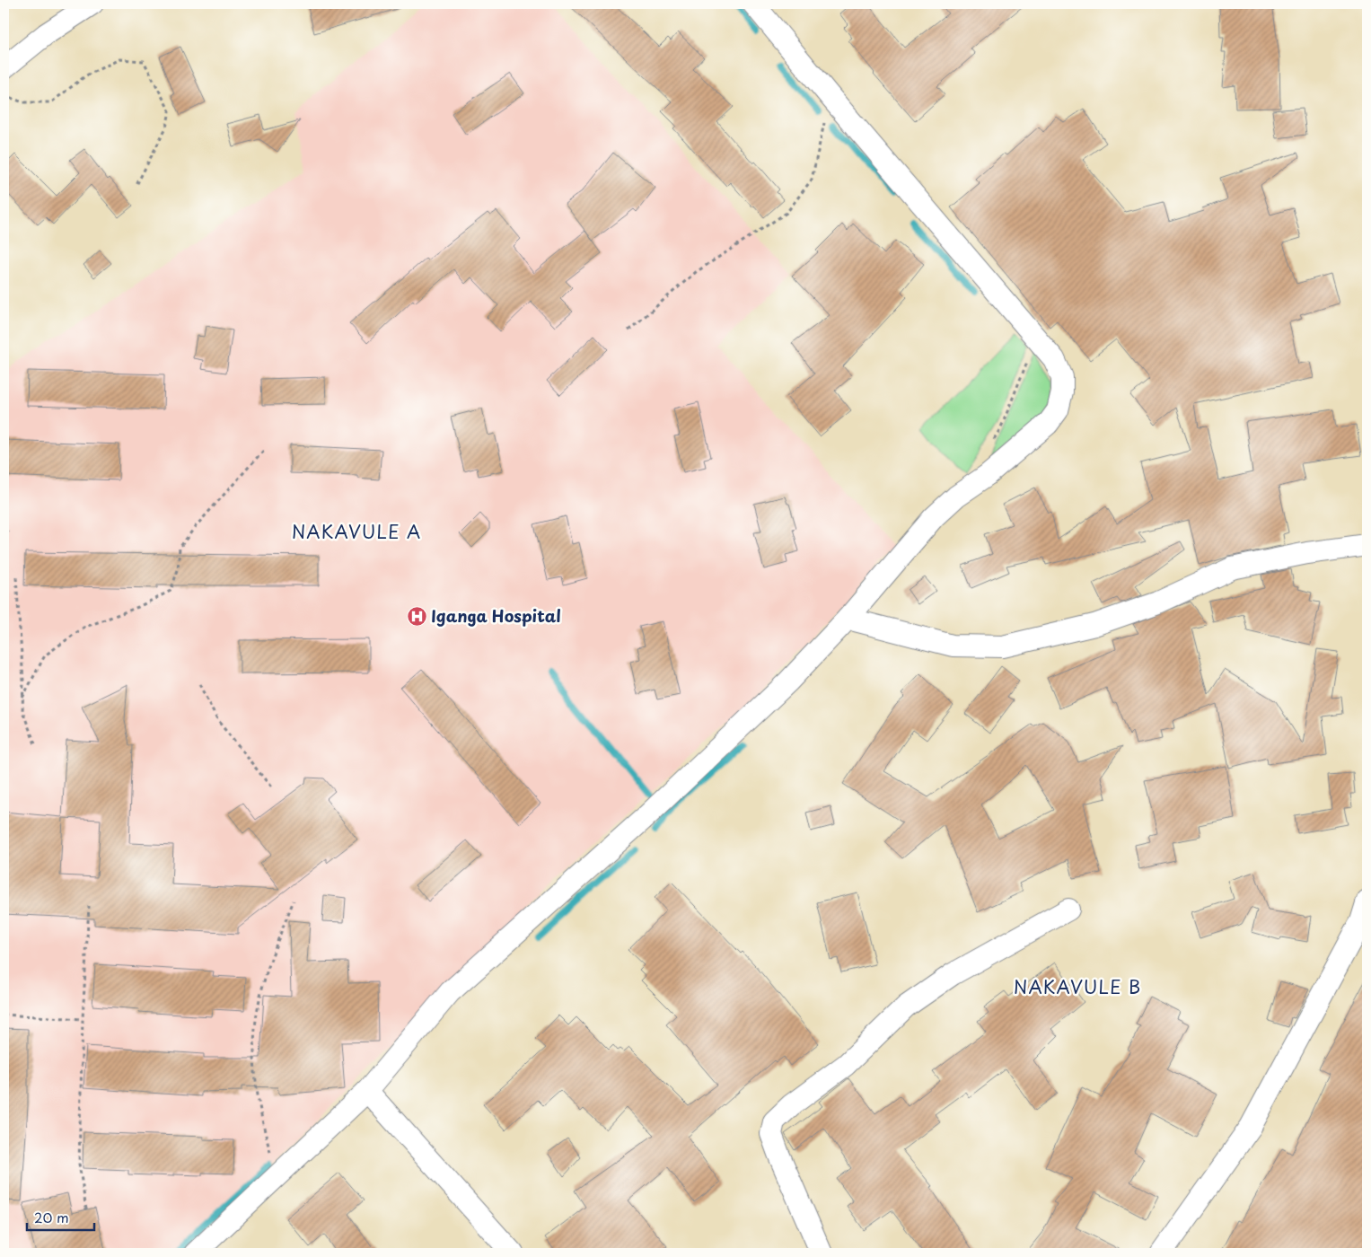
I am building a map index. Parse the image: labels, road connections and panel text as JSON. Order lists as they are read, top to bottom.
{
  "districts": ["NAKAVULE A", "NAKAVULE B"],
  "places": {
    "hospital": ["Iganga Hospital"]
  },
  "scale_bar": "20 m"
}
